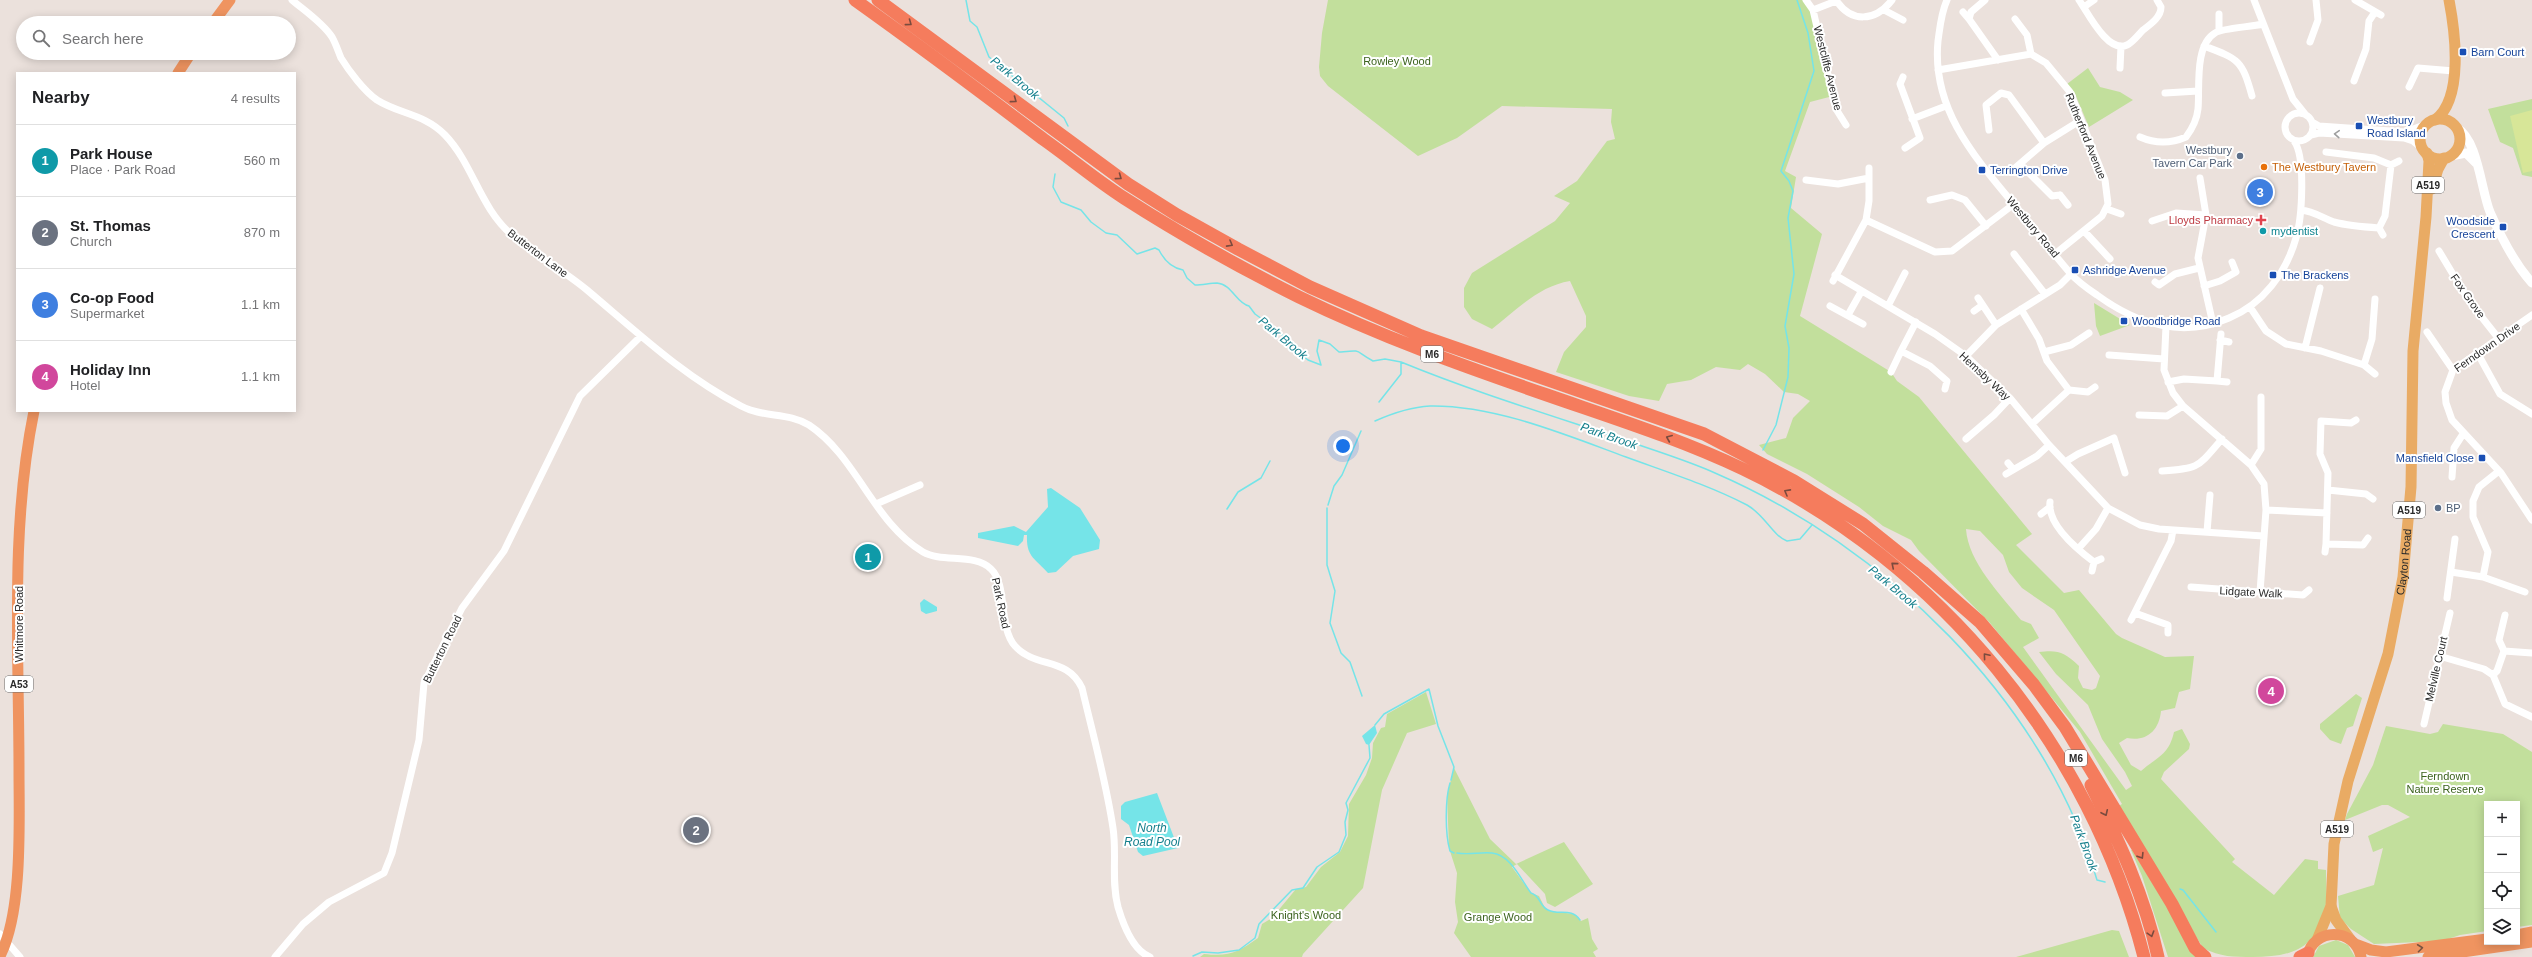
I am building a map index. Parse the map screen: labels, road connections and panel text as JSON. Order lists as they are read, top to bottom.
{
  "streets": {
    "highway": ["M6", "Whitmore Road", "A53"],
    "main road": ["A519", "Clayton Road"],
    "street": [
      "Westcliffe Avenue",
      "Rutherford Avenue",
      "Westbury Road",
      "Butterton Lane",
      "Fox Grove",
      "Ferndown Drive",
      "Hemsby Way",
      "Lidgate Walk",
      "Park Road",
      "Butterton Road",
      "Melville Court"
    ]
  },
  "crossings": [
    ["A519", "Clayton Road"],
    ["Butterton Lane", "Park Road"],
    ["Butterton Lane", "Butterton Road"],
    ["Fox Grove", "Ferndown Drive"]
  ],
  "water": ["Park Brook", "North Road Pool"],
  "parks": [
    "Rowley Wood",
    "Ferndown Nature Reserve",
    "Knight's Wood",
    "Grange Wood"
  ],
  "places": {
    "transit": [
      "Barn Court",
      "Westbury Road Island",
      "Terrington Drive",
      "Woodside Crescent",
      "Ashridge Avenue",
      "The Brackens",
      "Woodbridge Road",
      "Mansfield Close"
    ],
    "other": [
      "Westbury Tavern Car Park",
      "The Westbury Tavern",
      "mydentist",
      "BP"
    ],
    "health": ["Lloyds Pharmacy"]
  },
  "page": {
    "search": "Search here",
    "heading": ["Nearby", "4 results"],
    "list": [
      {
        "mark": "1",
        "name": "Park House",
        "note": "Place · Park Road",
        "value": "560 m"
      },
      {
        "mark": "2",
        "name": "St. Thomas",
        "note": "Church",
        "value": "870 m"
      },
      {
        "mark": "3",
        "name": "Co-op Food",
        "note": "Supermarket",
        "value": "1.1 km"
      },
      {
        "mark": "4",
        "name": "Holiday Inn",
        "note": "Hotel",
        "value": "1.1 km"
      }
    ],
    "pins": [
      "3",
      "1",
      "4",
      "2"
    ],
    "map_buttons": ["+", "−"]
  }
}
